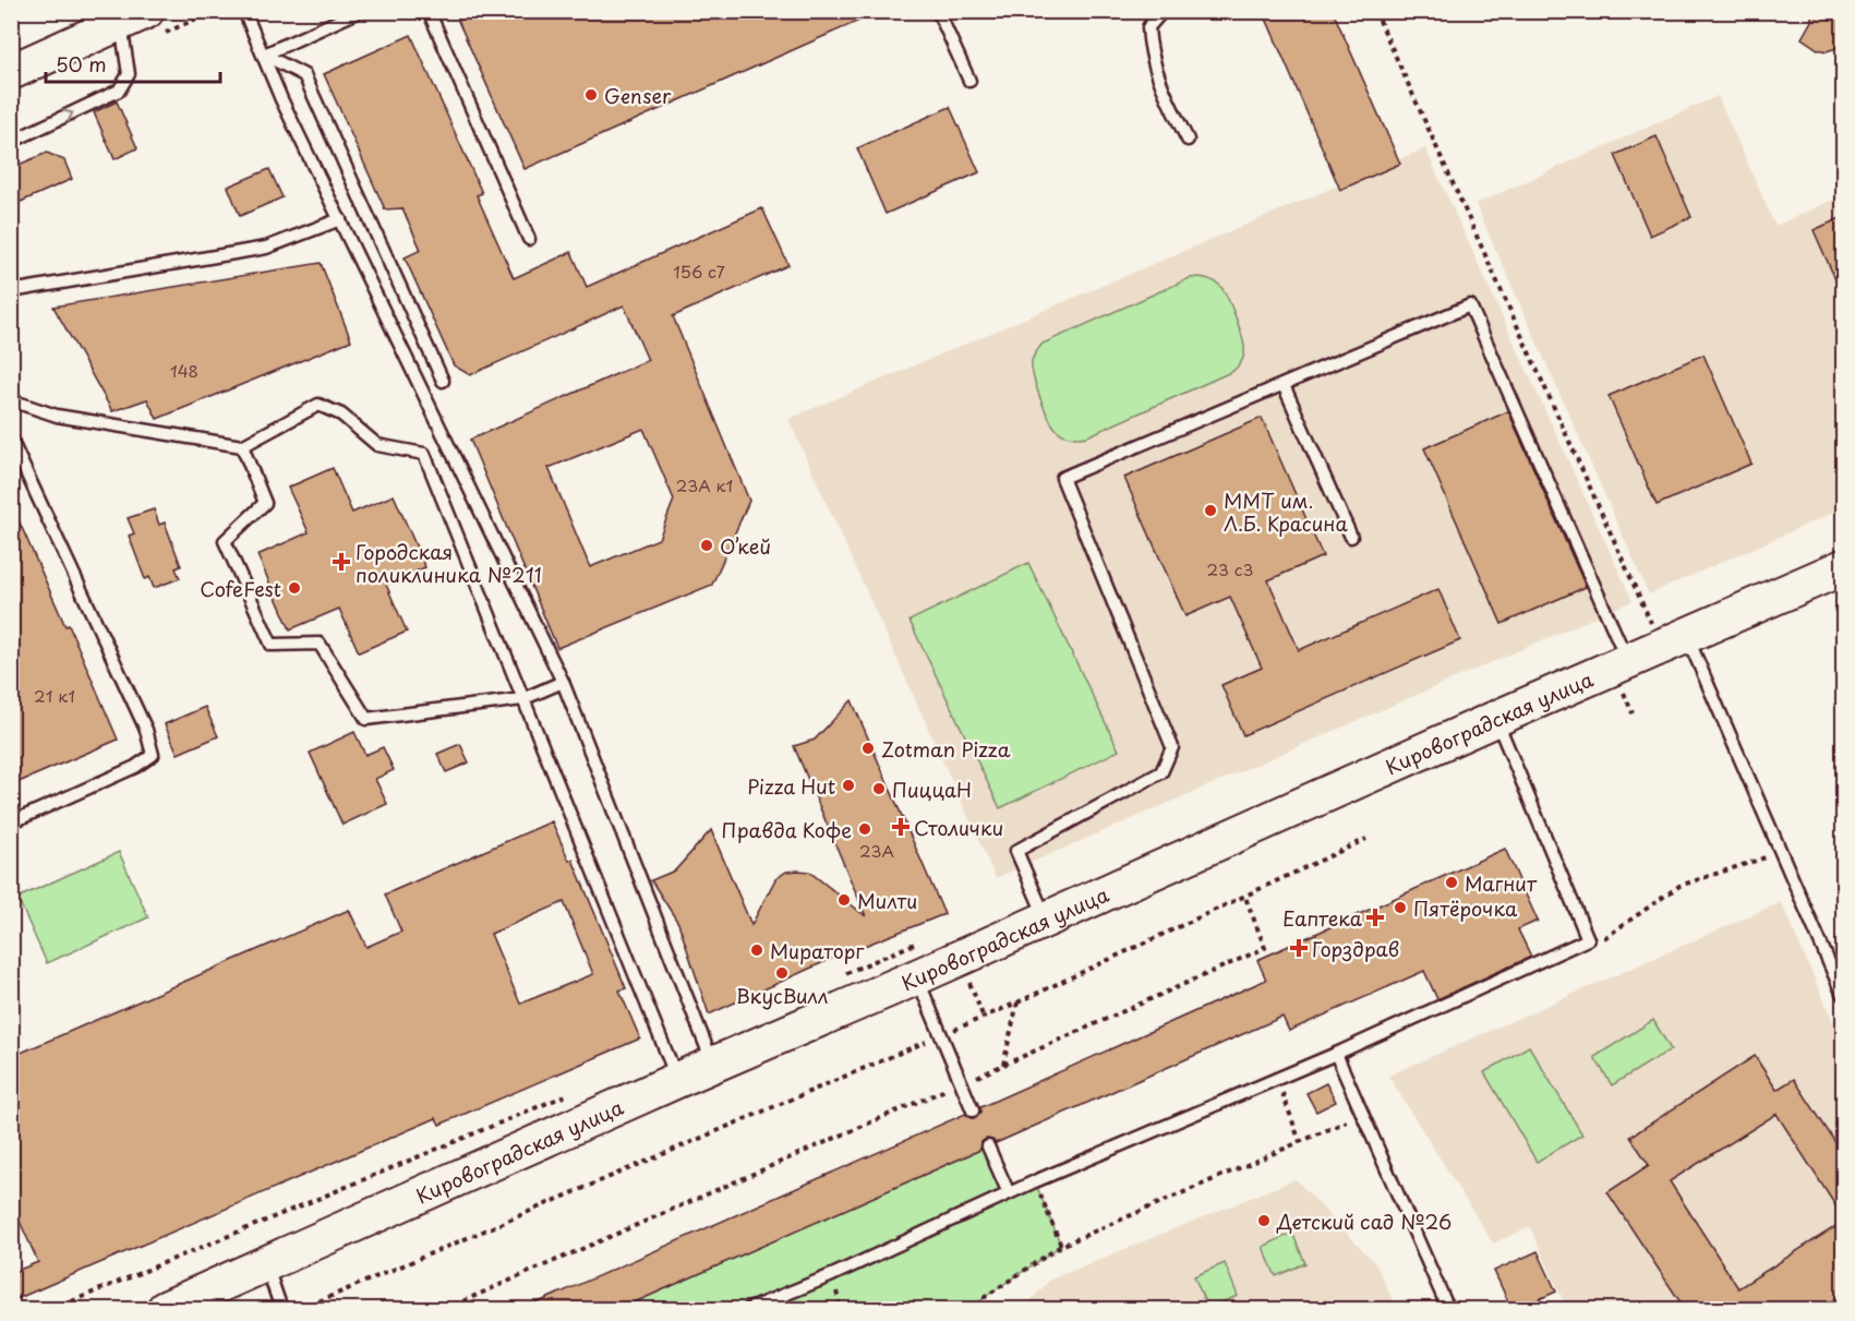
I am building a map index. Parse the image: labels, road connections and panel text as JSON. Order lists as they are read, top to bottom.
{
  "streets": {
    "street": ["Кировоградская улица"]
  },
  "places": {
    "other": [
      "Genser",
      "ММТ им. Л.Б. Красина",
      "О’кей",
      "CofeFest",
      "Zotman Pizza",
      "Pizza Hut",
      "ПиццаН",
      "Правда Кофе",
      "Магнит",
      "Милти",
      "Пятёрочка",
      "Мираторг",
      "ВкусВилл",
      "Детский сад №26"
    ],
    "health": [
      "Городская поликлиника №211",
      "Столички",
      "Еаптека",
      "Горздрав"
    ]
  },
  "house_numbers": [
    "156 c7",
    "148",
    "23А к1",
    "23 с3",
    "21 к1",
    "23А"
  ],
  "scale_bar": "50 m"
}
